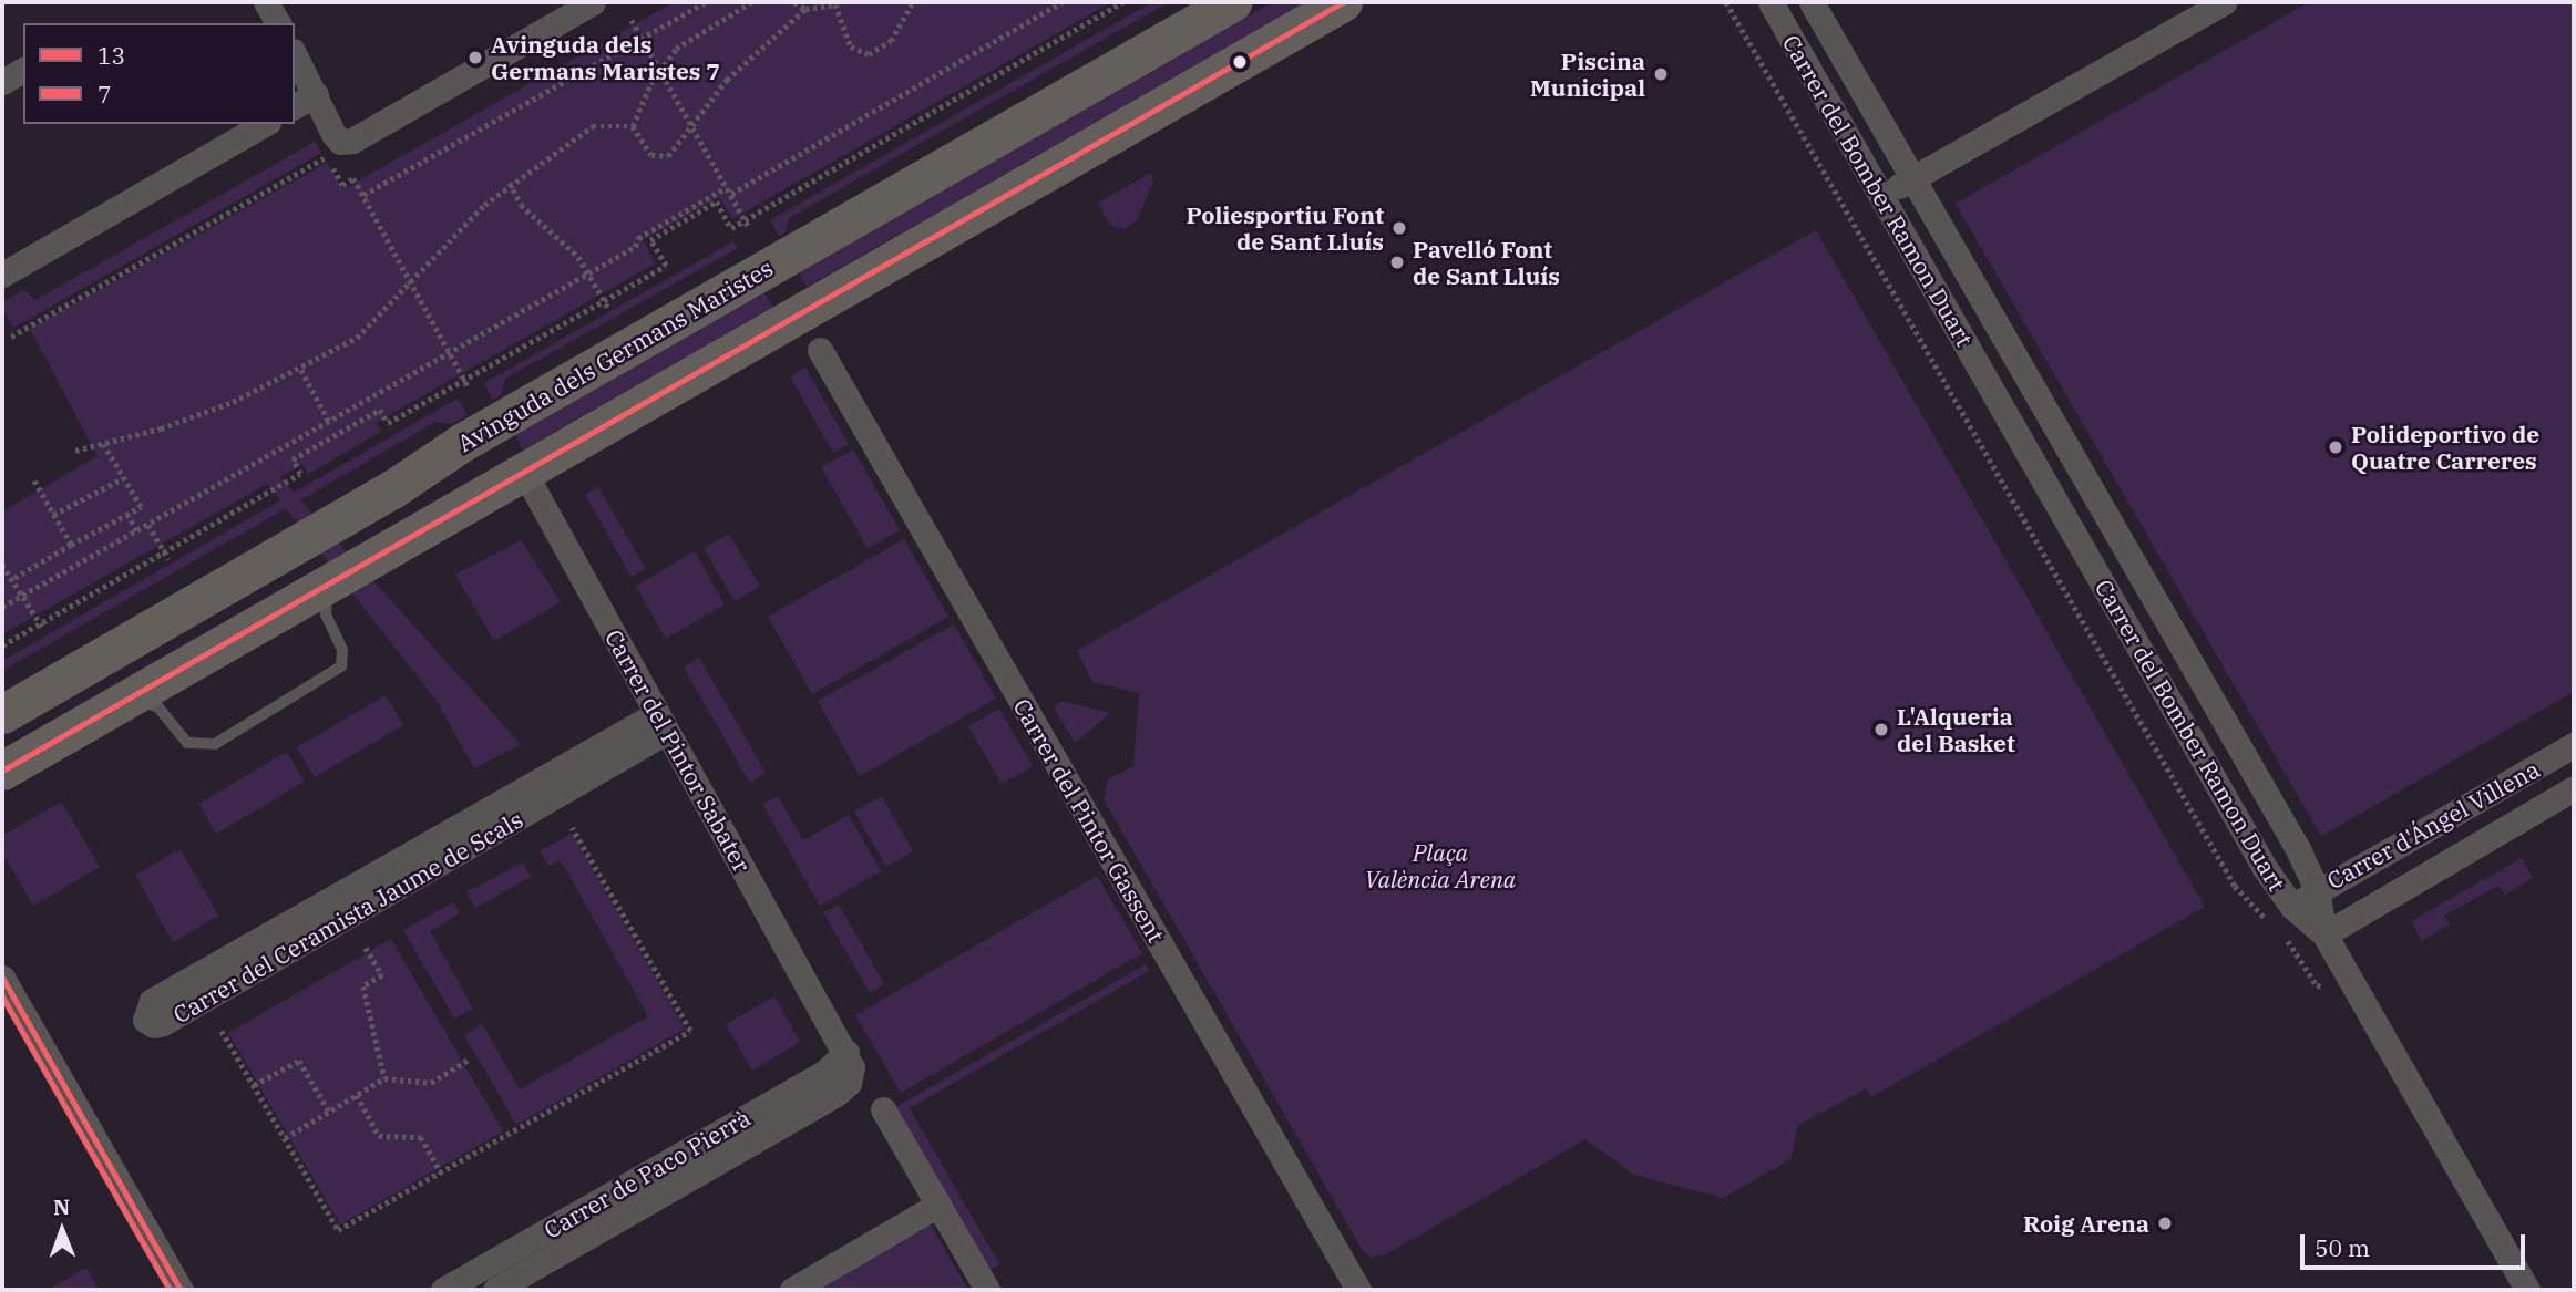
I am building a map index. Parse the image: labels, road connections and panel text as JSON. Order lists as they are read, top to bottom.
{
  "streets": {
    "main road": ["Avinguda dels Germans Maristes"],
    "street": [
      "Carrer del Bomber Ramon Duart",
      "Carrer del Pintor Sabater",
      "Carrer del Pintor Gassent",
      "Carrer d'Ángel Villena",
      "Carrer del Ceramista Jaume de Scals",
      "Carrer de Paco Pierrà"
    ]
  },
  "crossings": [
    ["Carrer del Bomber Ramon Duart", "Carrer d'Ángel Villena"],
    ["Carrer del Pintor Sabater", "Carrer del Ceramista Jaume de Scals"],
    ["Carrer del Pintor Sabater", "Carrer de Paco Pierrà"]
  ],
  "parks": ["Plaça València Arena"],
  "places": [
    "Avinguda dels Germans Maristes 7",
    "Piscina Municipal",
    "Poliesportiu Font de Sant Lluís",
    "Pavelló Font de Sant Lluís",
    "Polideportivo de Quatre Carreres",
    "L'Alqueria del Basket",
    "Roig Arena"
  ],
  "lines": ["transit line 13", "transit line 7"],
  "legend": ["13", "7"],
  "scale_bar": "50 m",
  "north": "top"
}
